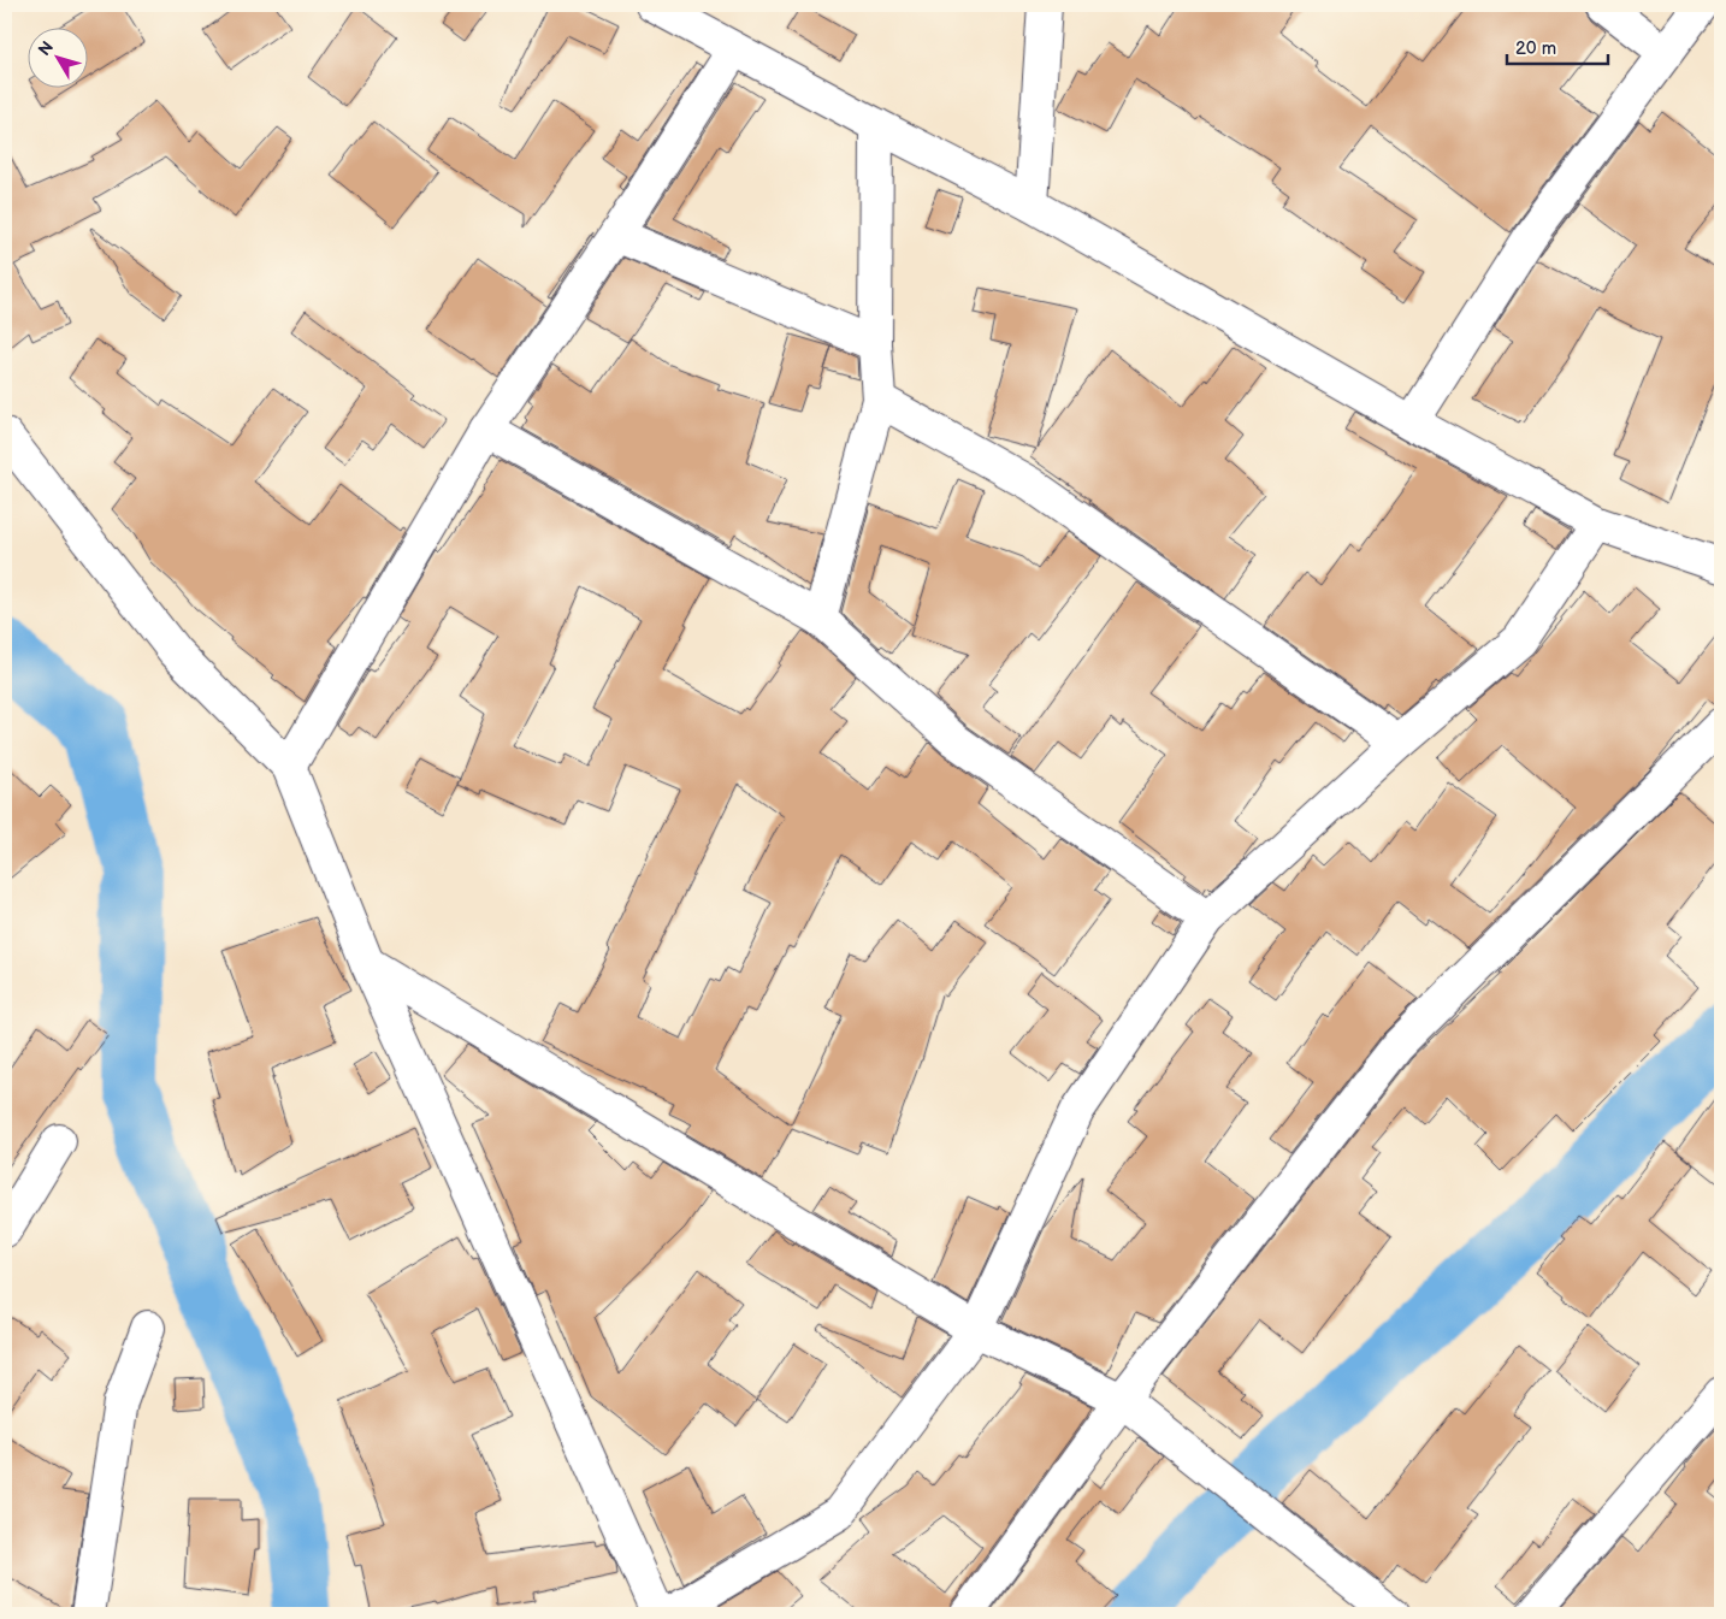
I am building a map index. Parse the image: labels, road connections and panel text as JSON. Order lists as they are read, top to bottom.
{
  "scale_bar": "20 m",
  "north": "top left"
}
